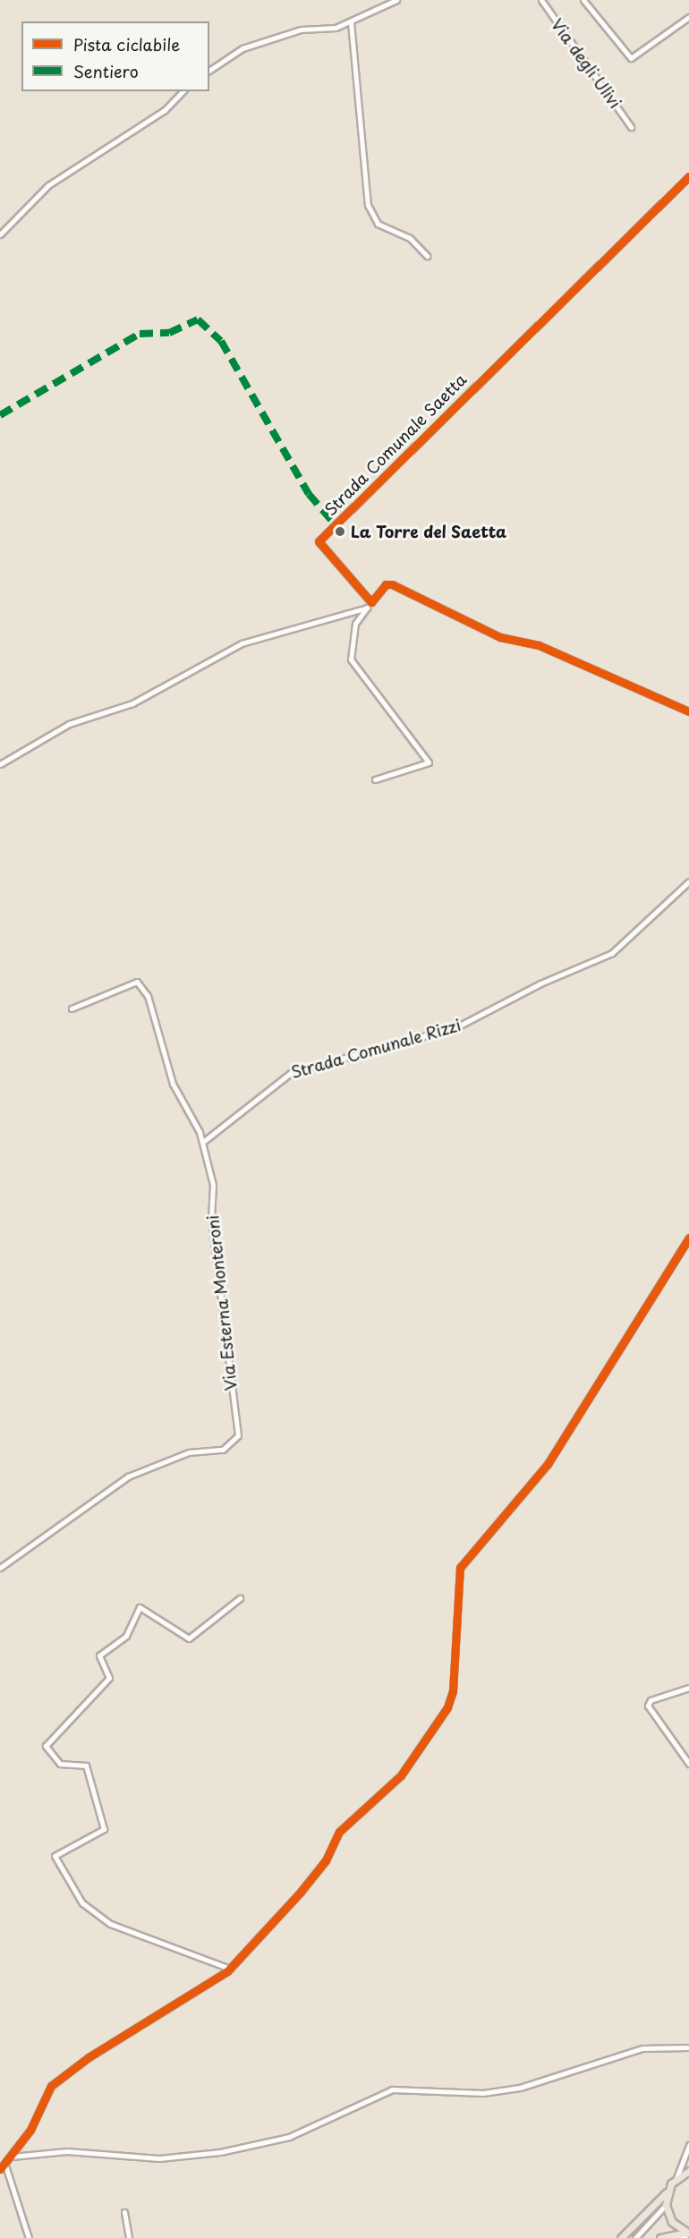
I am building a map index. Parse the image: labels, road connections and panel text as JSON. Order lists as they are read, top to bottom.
{
  "streets": {
    "street": [
      "Via degli Ulivi",
      "Strada Comunale Saetta",
      "Strada Comunale Rizzi",
      "Via Esterna Monteroni"
    ]
  },
  "crossings": [
    ["Strada Comunale Rizzi", "Via Esterna Monteroni"]
  ],
  "places": ["La Torre del Saetta"],
  "legend": ["Pista ciclabile", "Sentiero"]
}
